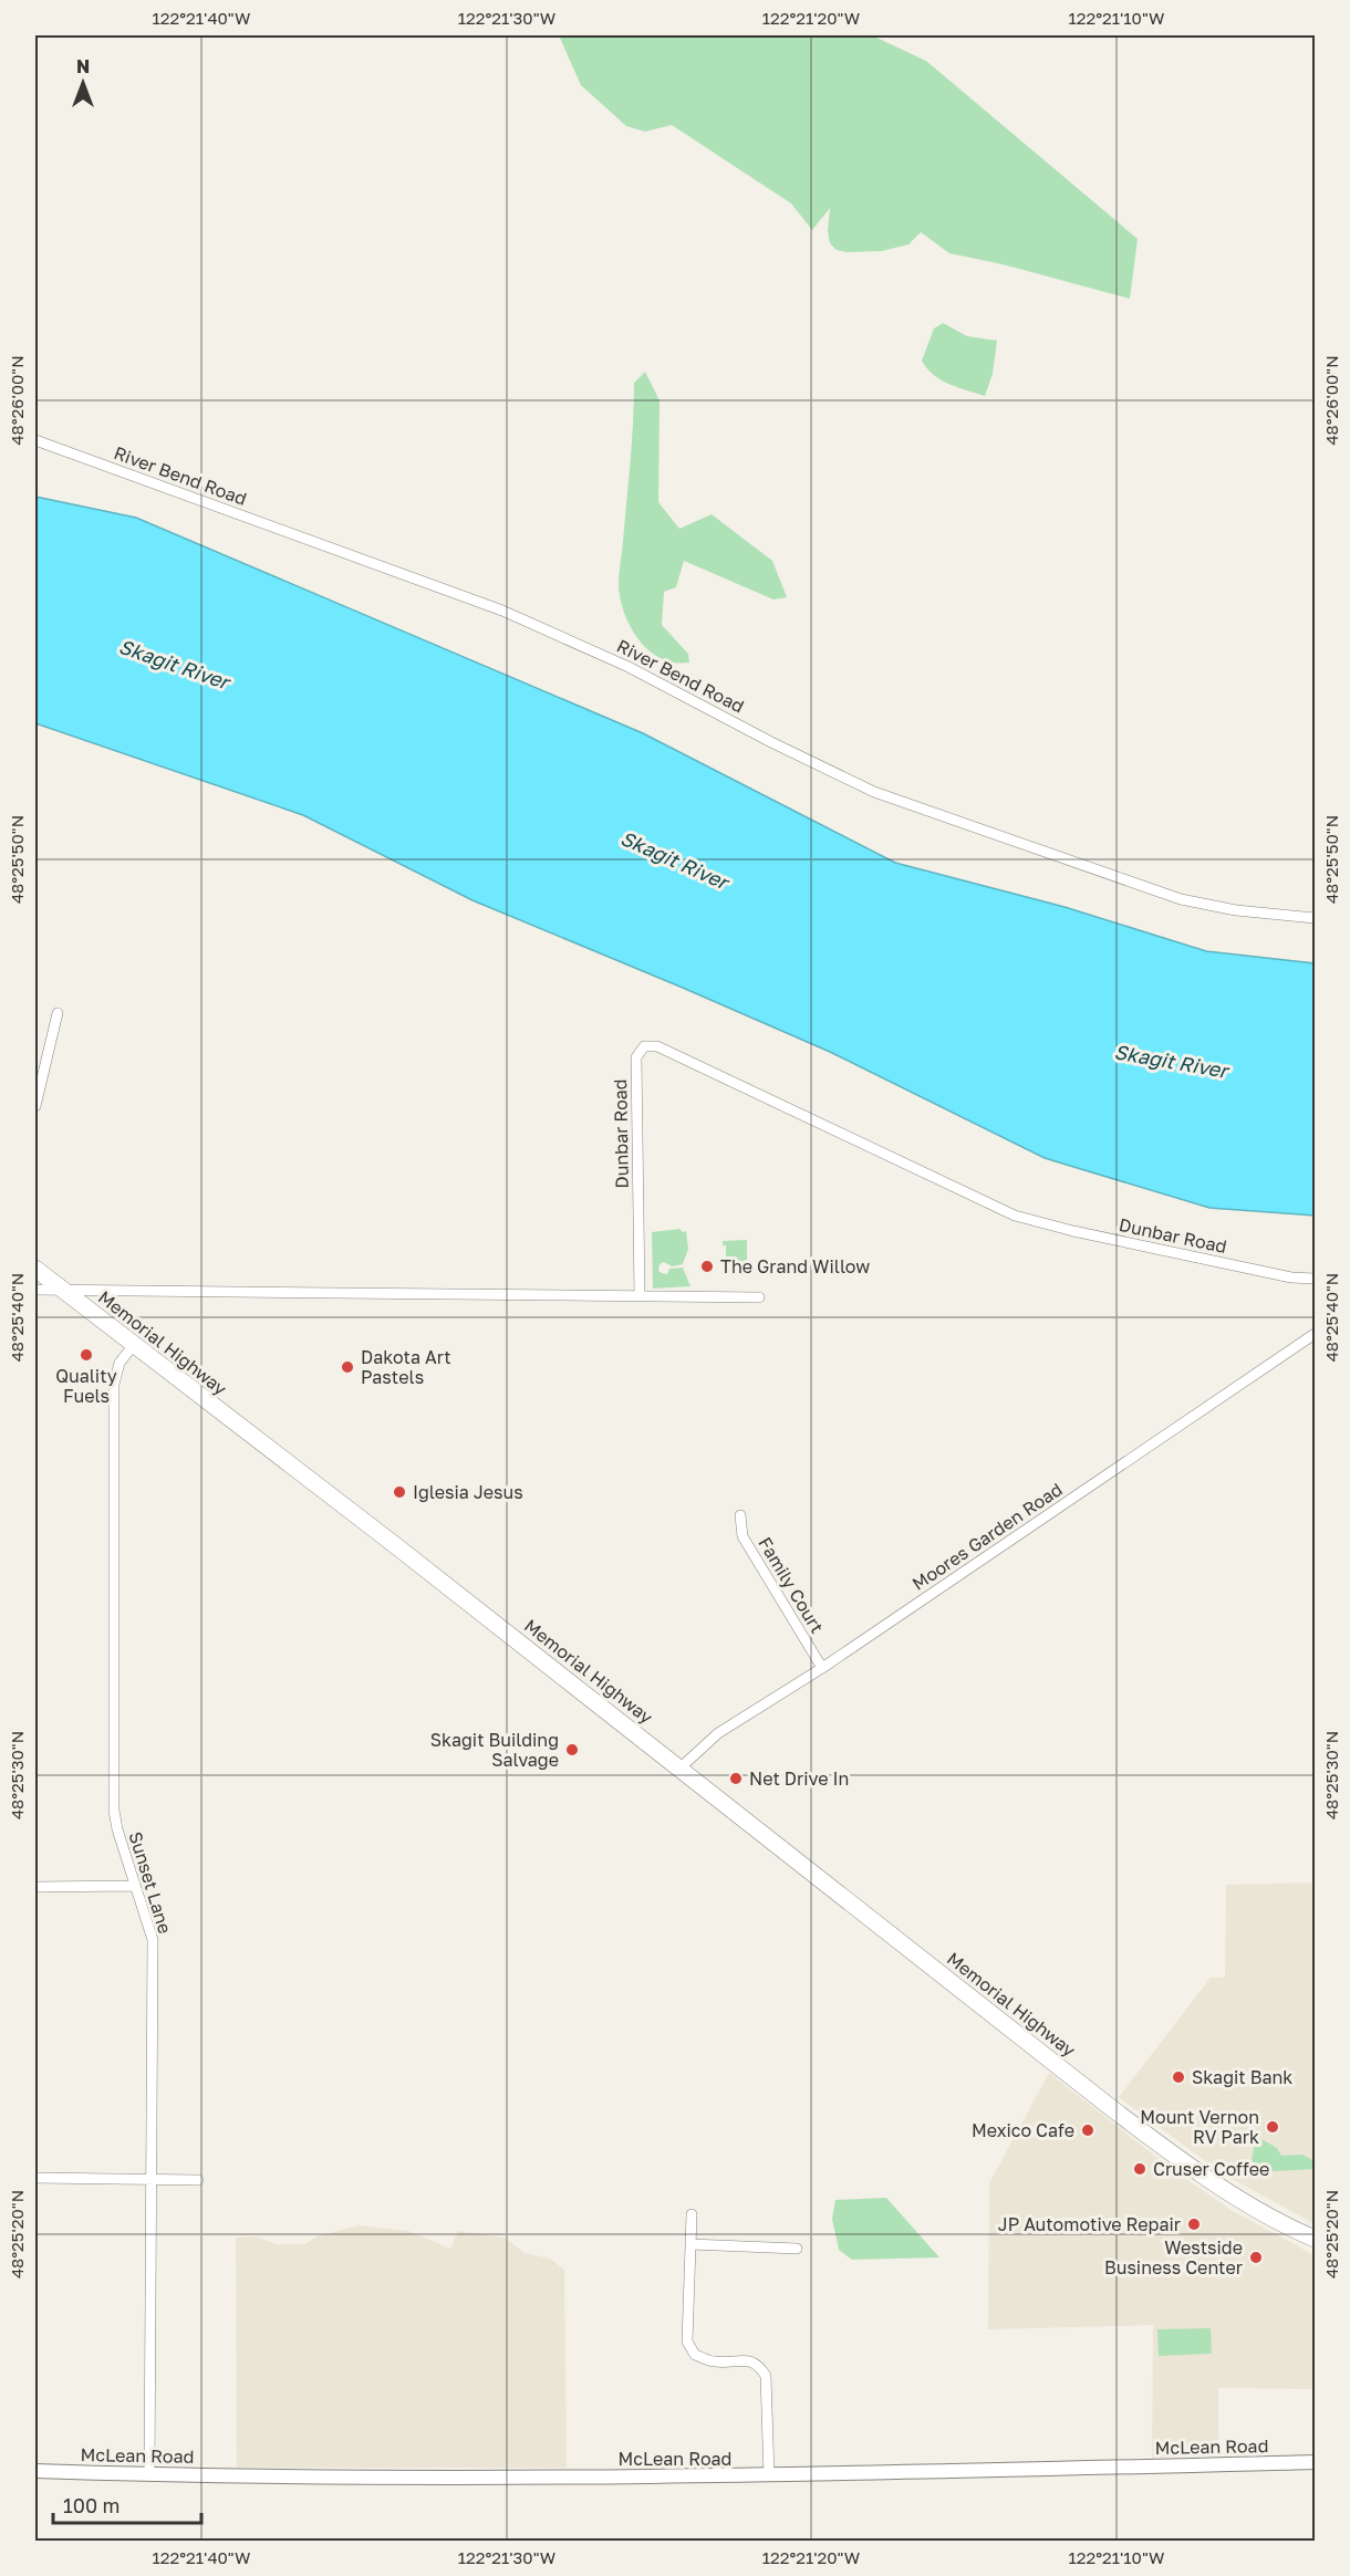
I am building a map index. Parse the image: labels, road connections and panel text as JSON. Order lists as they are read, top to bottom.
{
  "streets": {
    "main road": ["Memorial Highway"],
    "street": [
      "River Bend Road",
      "Dunbar Road",
      "Moores Garden Road",
      "Family Court",
      "Sunset Lane",
      "McLean Road"
    ]
  },
  "crossings": [
    ["Memorial Highway", "Moores Garden Road"],
    ["Memorial Highway", "Sunset Lane"],
    ["Moores Garden Road", "Family Court"],
    ["Sunset Lane", "McLean Road"]
  ],
  "water": ["Skagit River"],
  "places": [
    "The Grand Willow",
    "Quality Fuels",
    "Dakota Art Pastels",
    "Iglesia Jesus",
    "Skagit Building Salvage",
    "Net Drive In",
    "Skagit Bank",
    "Mount Vernon RV Park",
    "Mexico Cafe",
    "Cruser Coffee",
    "JP Automotive Repair",
    "Westside Business Center"
  ],
  "scale_bar": "100 m",
  "north": "top",
  "coordinates": [
    "122°21'40\"W",
    "122°21'30\"W",
    "122°21'20\"W",
    "122°21'10\"W",
    "48°26'00\"N",
    "48°25'50\"N",
    "48°25'40\"N",
    "48°25'30\"N",
    "48°25'20\"N"
  ]
}
